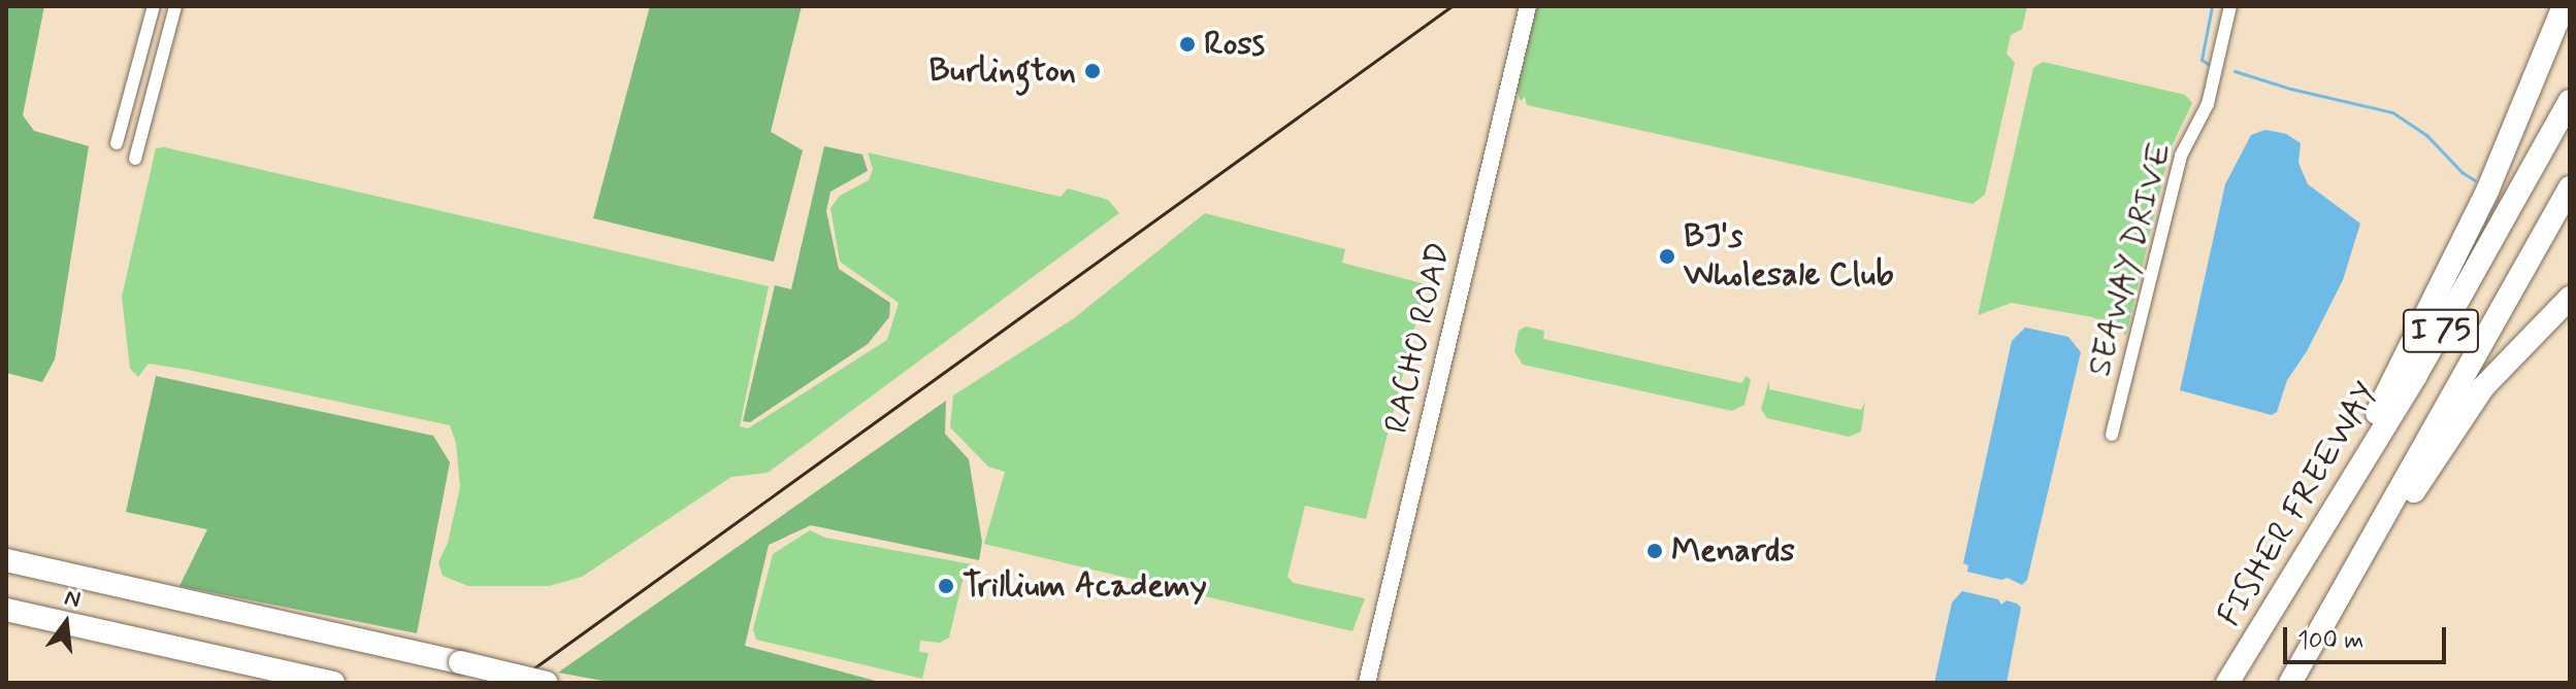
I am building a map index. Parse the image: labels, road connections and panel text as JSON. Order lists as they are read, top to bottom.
{
  "streets": {
    "highway": ["I 75", "FISHER FREEWAY"],
    "street": ["SEAWAY DRIVE", "RACHO ROAD"]
  },
  "places": [
    "Ross",
    "Burlington",
    "BJ's Wholesale Club",
    "Menards",
    "Trillium Academy"
  ],
  "scale_bar": "100 m",
  "north": "top"
}
